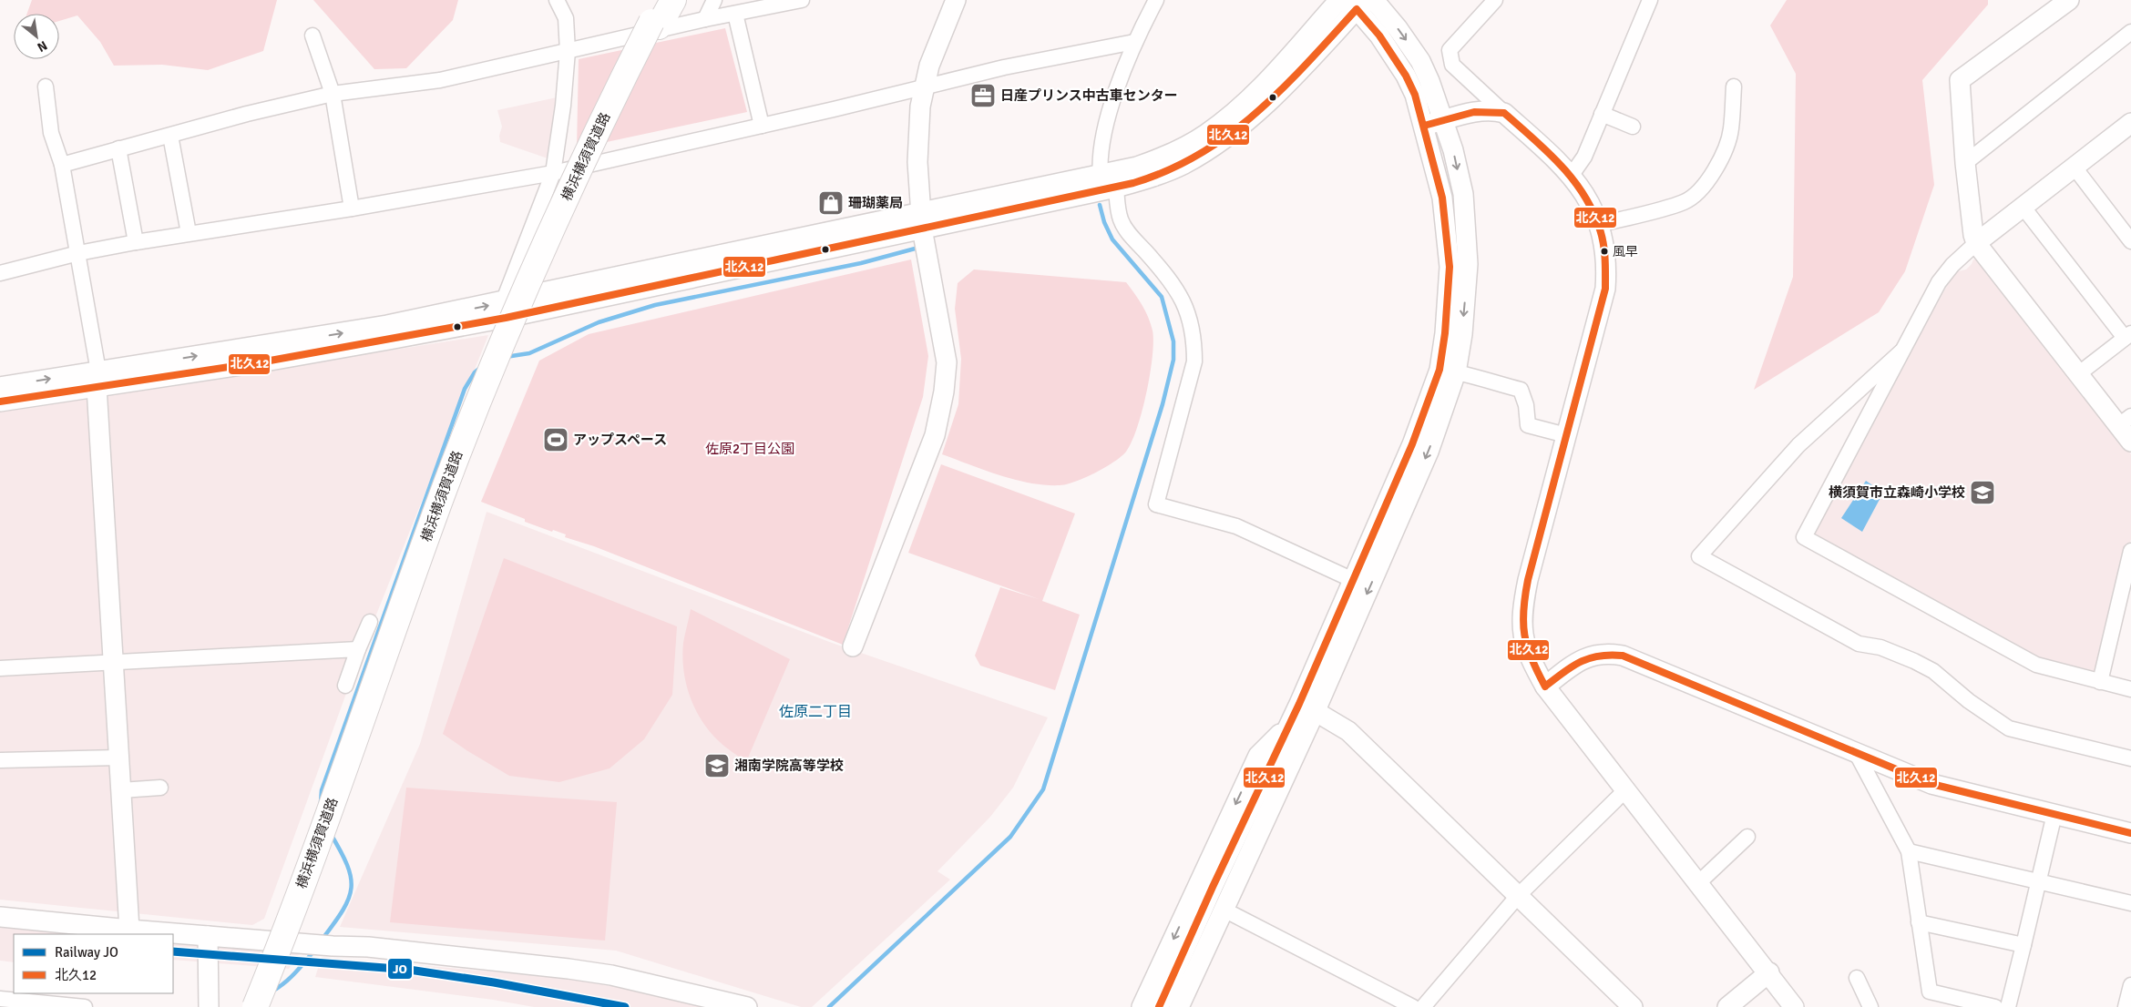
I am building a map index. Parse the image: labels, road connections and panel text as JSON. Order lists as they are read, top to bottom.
{
  "streets": {
    "highway": ["横浜横須賀道路"]
  },
  "districts": ["佐原二丁目"],
  "parks": ["佐原2丁目公園"],
  "places": {
    "office": ["日産プリンス中古車センター"],
    "shop": ["珊瑚薬局"],
    "other": ["風早"],
    "sports": ["アップスペース"],
    "school or university": ["横須賀市立森崎小学校", "湘南学院高等学校"]
  },
  "lines": ["transit line 北久12", "rail line JO"],
  "legend": ["Railway JO", "北久12"],
  "north": "bottom right"
}
